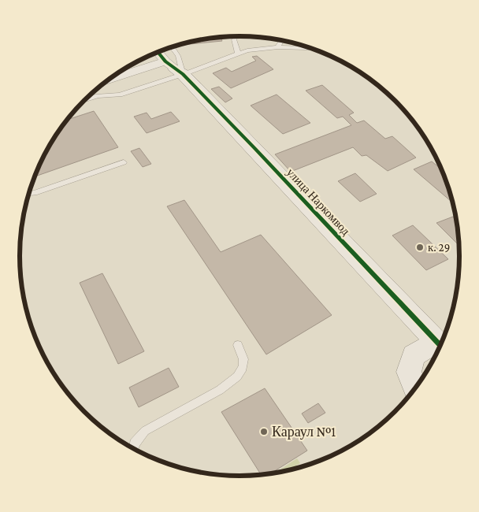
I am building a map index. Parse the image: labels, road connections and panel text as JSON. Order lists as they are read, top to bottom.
{
  "streets": {
    "street": ["улица Наркомвод"]
  },
  "places": ["к. 29", "Караул №1"]
}
